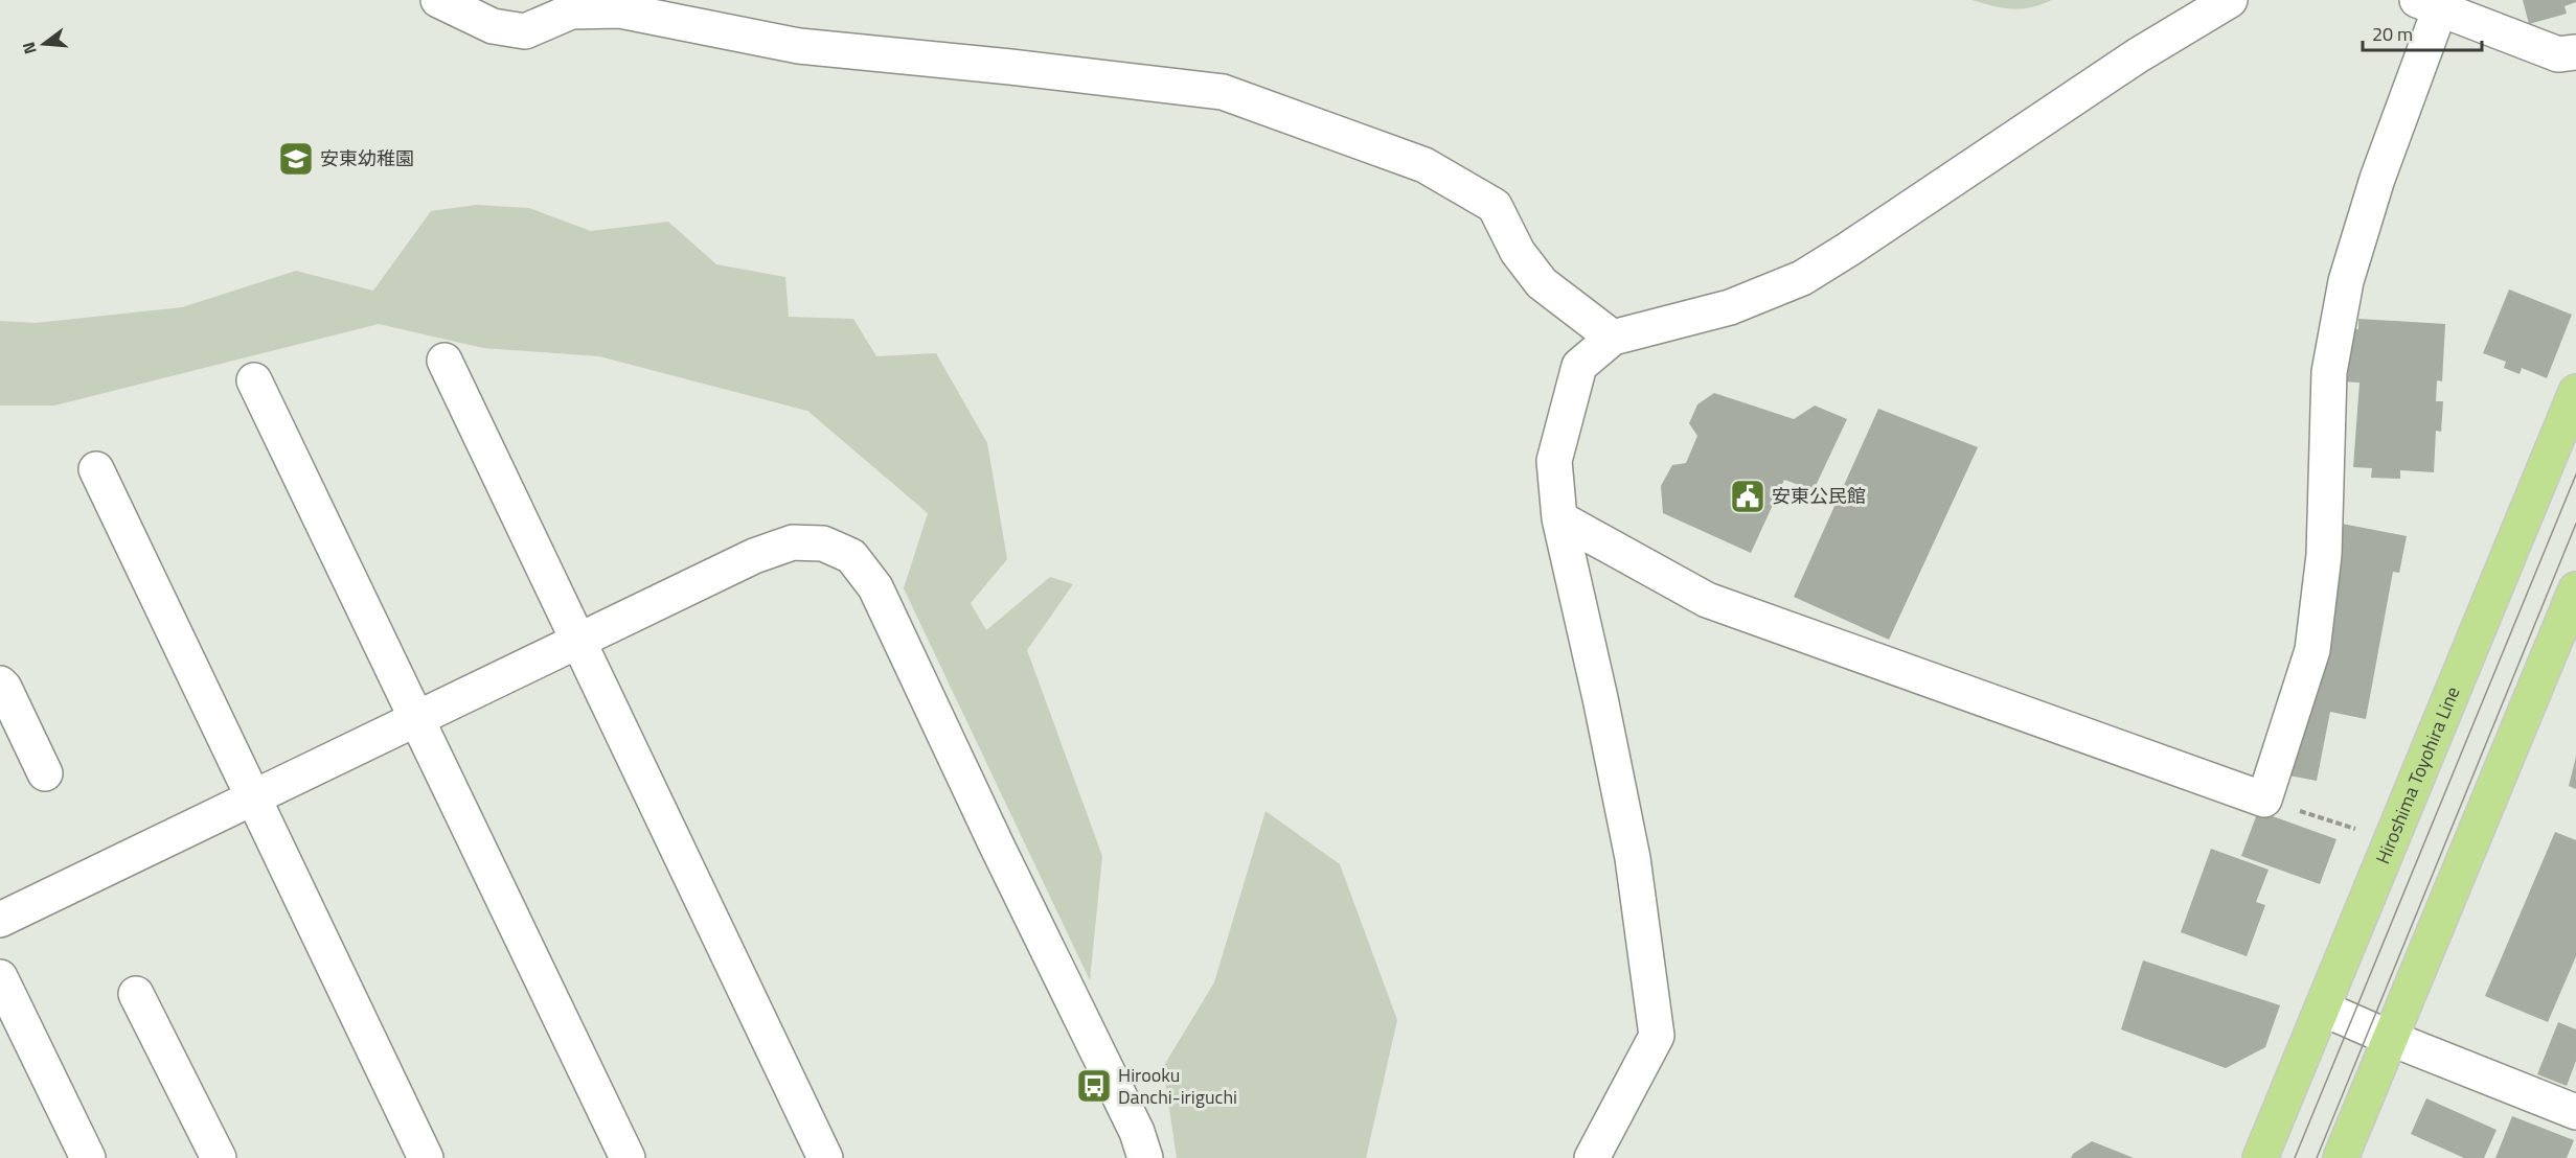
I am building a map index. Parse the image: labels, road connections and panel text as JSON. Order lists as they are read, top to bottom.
{
  "streets": {
    "main road": ["Hiroshima Toyohira Line"]
  },
  "places": {
    "school or university": ["安東幼稚園"],
    "public building": ["安東公民館"],
    "bus stop": ["Hirooku Danchi-iriguchi"]
  },
  "scale_bar": "20 m",
  "north": "left"
}
